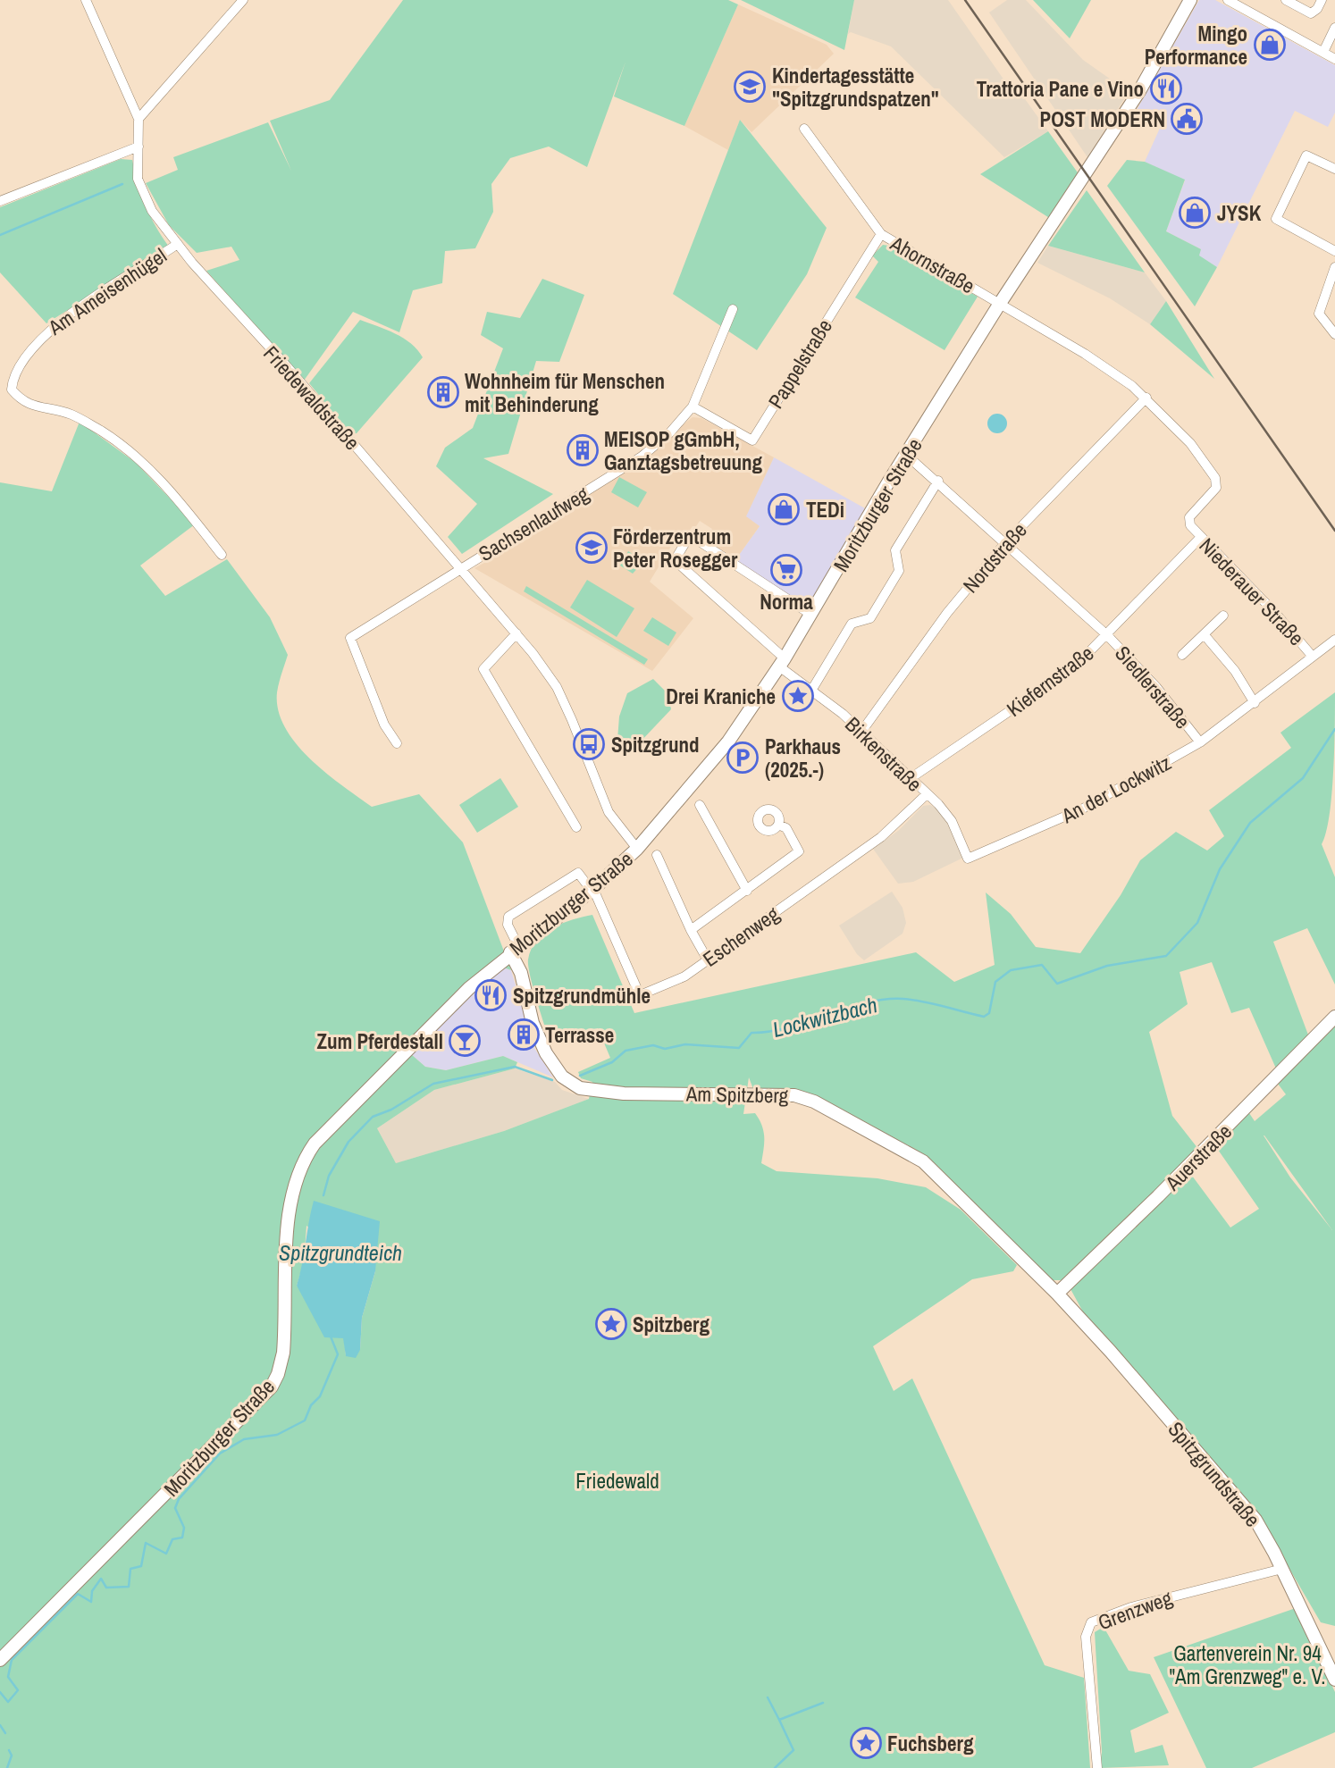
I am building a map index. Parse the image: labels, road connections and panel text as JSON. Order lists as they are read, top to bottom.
{
  "streets": {
    "street": [
      "Ahornstraße",
      "Am Ameisenhügel",
      "Pappelstraße",
      "Friedewaldstraße",
      "Moritzburger Straße",
      "Sachsenlaufweg",
      "Nordstraße",
      "Niederauer Straße",
      "Kiefernstraße",
      "Siedlerstraße",
      "Birkenstraße",
      "An der Lockwitz",
      "Eschenweg",
      "Am Spitzberg",
      "Auerstraße",
      "Spitzgrundstraße",
      "Grenzweg"
    ]
  },
  "crossings": [
    ["Ahornstraße", "Pappelstraße"],
    ["Ahornstraße", "Moritzburger Straße"],
    ["Ahornstraße", "Niederauer Straße"],
    ["Am Ameisenhügel", "Friedewaldstraße"],
    ["Pappelstraße", "Sachsenlaufweg"],
    ["Friedewaldstraße", "Moritzburger Straße"],
    ["Friedewaldstraße", "Sachsenlaufweg"],
    ["Moritzburger Straße", "Niederauer Straße"],
    ["Moritzburger Straße", "Siedlerstraße"],
    ["Moritzburger Straße", "Birkenstraße"],
    ["Moritzburger Straße", "Eschenweg"],
    ["Moritzburger Straße", "Am Spitzberg"],
    ["Nordstraße", "Niederauer Straße"],
    ["Nordstraße", "Siedlerstraße"],
    ["Nordstraße", "Birkenstraße"],
    ["Niederauer Straße", "Kiefernstraße"],
    ["Niederauer Straße", "An der Lockwitz"],
    ["Kiefernstraße", "Siedlerstraße"],
    ["Kiefernstraße", "Birkenstraße"],
    ["Siedlerstraße", "An der Lockwitz"],
    ["Birkenstraße", "An der Lockwitz"],
    ["Birkenstraße", "Eschenweg"],
    ["Am Spitzberg", "Auerstraße"],
    ["Am Spitzberg", "Spitzgrundstraße"],
    ["Auerstraße", "Spitzgrundstraße"],
    ["Spitzgrundstraße", "Grenzweg"]
  ],
  "water": ["Lockwitzbach", "Spitzgrundteich"],
  "parks": ["Friedewald", "Gartenverein Nr. 94 \"Am Grenzweg\" e. V."],
  "places": {
    "shop": ["Mingo Performance", "JYSK", "TEDi"],
    "school or university": ["Kindertagesstätte \"Spitzgrundspatzen\"", "Förderzentrum Peter Rosegger"],
    "restaurant": ["Trattoria Pane e Vino", "Spitzgrundmühle"],
    "public building": ["POST MODERN"],
    "building": ["Wohnheim für Menschen mit Behinderung", "MEISOP gGmbH, Ganztagsbetreuung", "Terrasse"],
    "supermarket": ["Norma"],
    "place": ["Drei Kraniche", "Spitzberg", "Fuchsberg"],
    "bus stop": ["Spitzgrund"],
    "parking": ["Parkhaus (2025.-)"],
    "bar": ["Zum Pferdestall"]
  }
}
